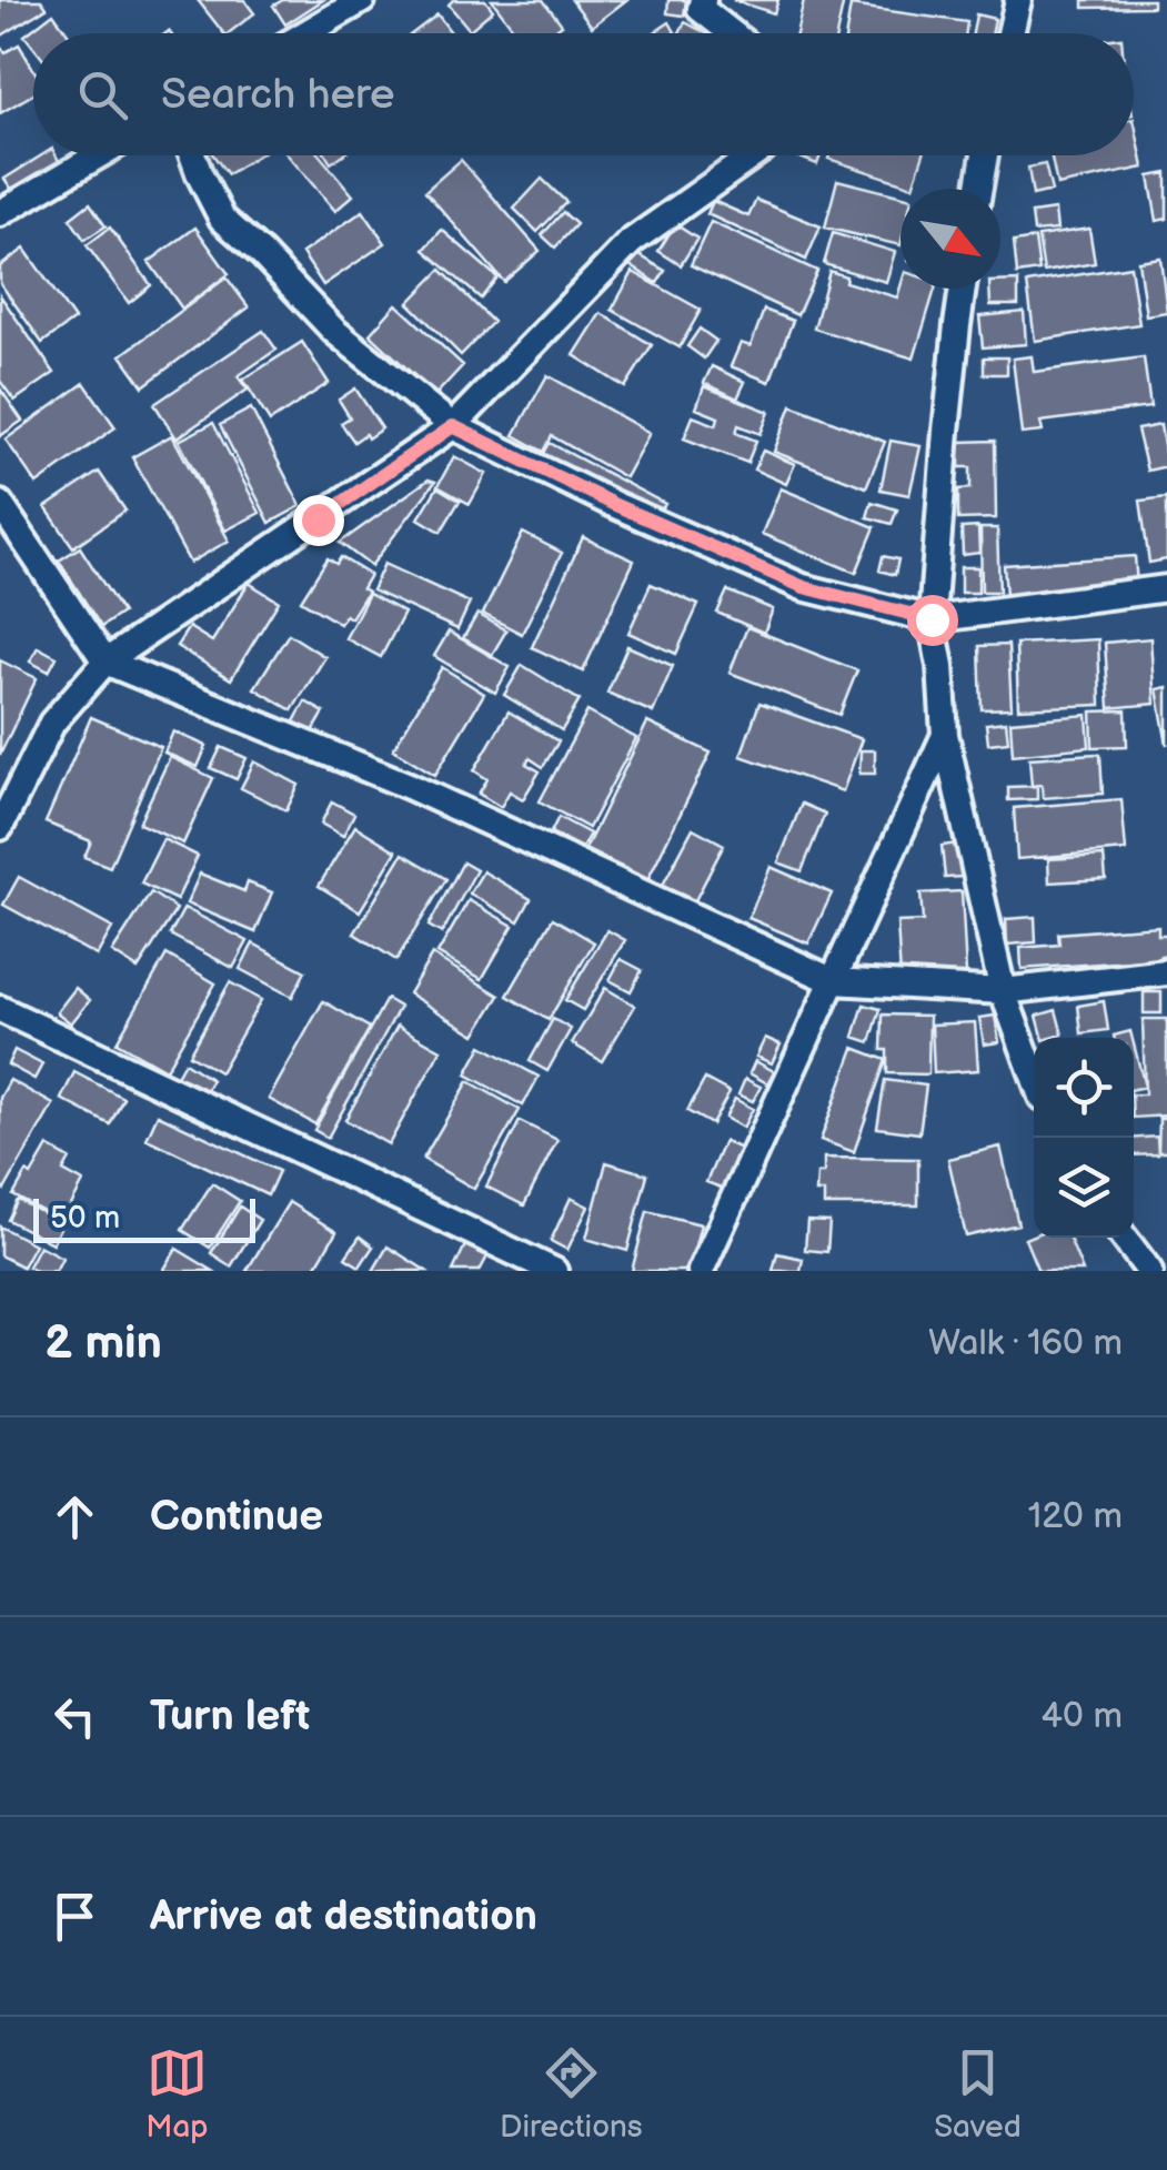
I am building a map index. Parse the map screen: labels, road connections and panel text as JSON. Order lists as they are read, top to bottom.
{
  "scale_bar": "50 m",
  "north": "bottom right",
  "page": {
    "search": "Search here",
    "scale": "50 m",
    "heading": ["2 min", "Walk · 160 m"],
    "list": [
      ["Continue", "120 m"],
      ["Turn left", "40 m"],
      "Arrive at destination"
    ],
    "nav": ["Map", "Directions", "Saved"]
  }
}
